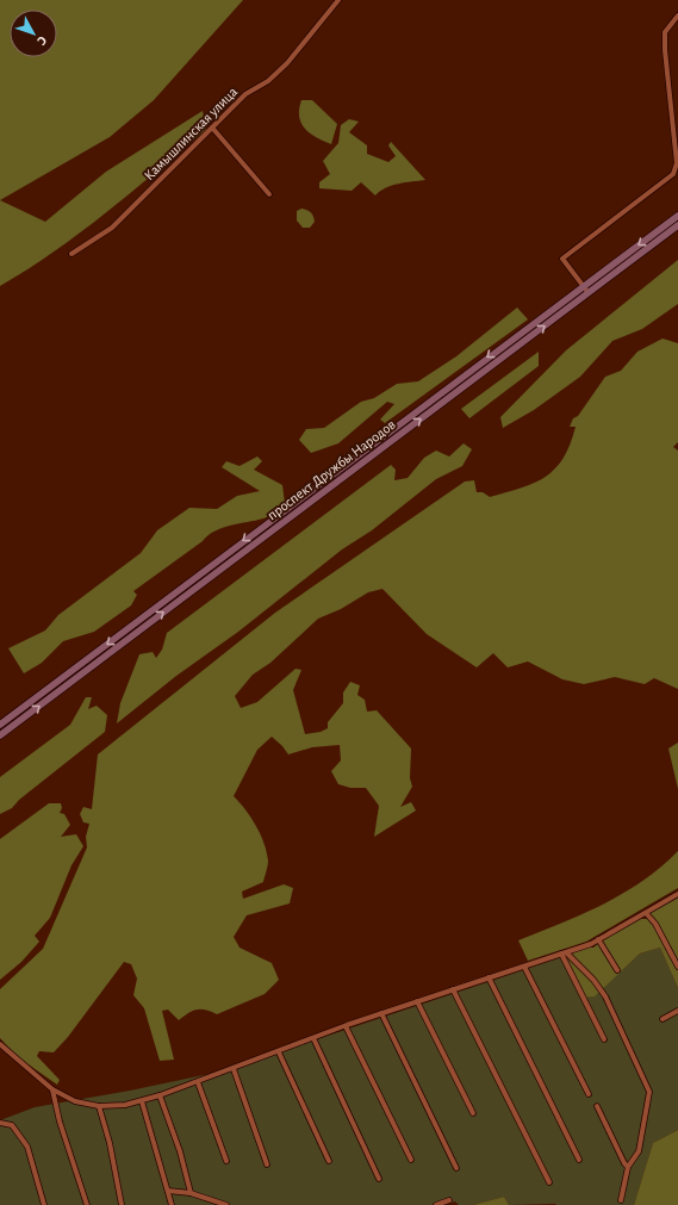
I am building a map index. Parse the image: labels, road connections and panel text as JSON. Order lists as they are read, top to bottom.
{
  "streets": {
    "main road": ["проспект Дружбы Народов"],
    "street": ["Камышлинская улица"]
  },
  "north": "bottom right"
}
